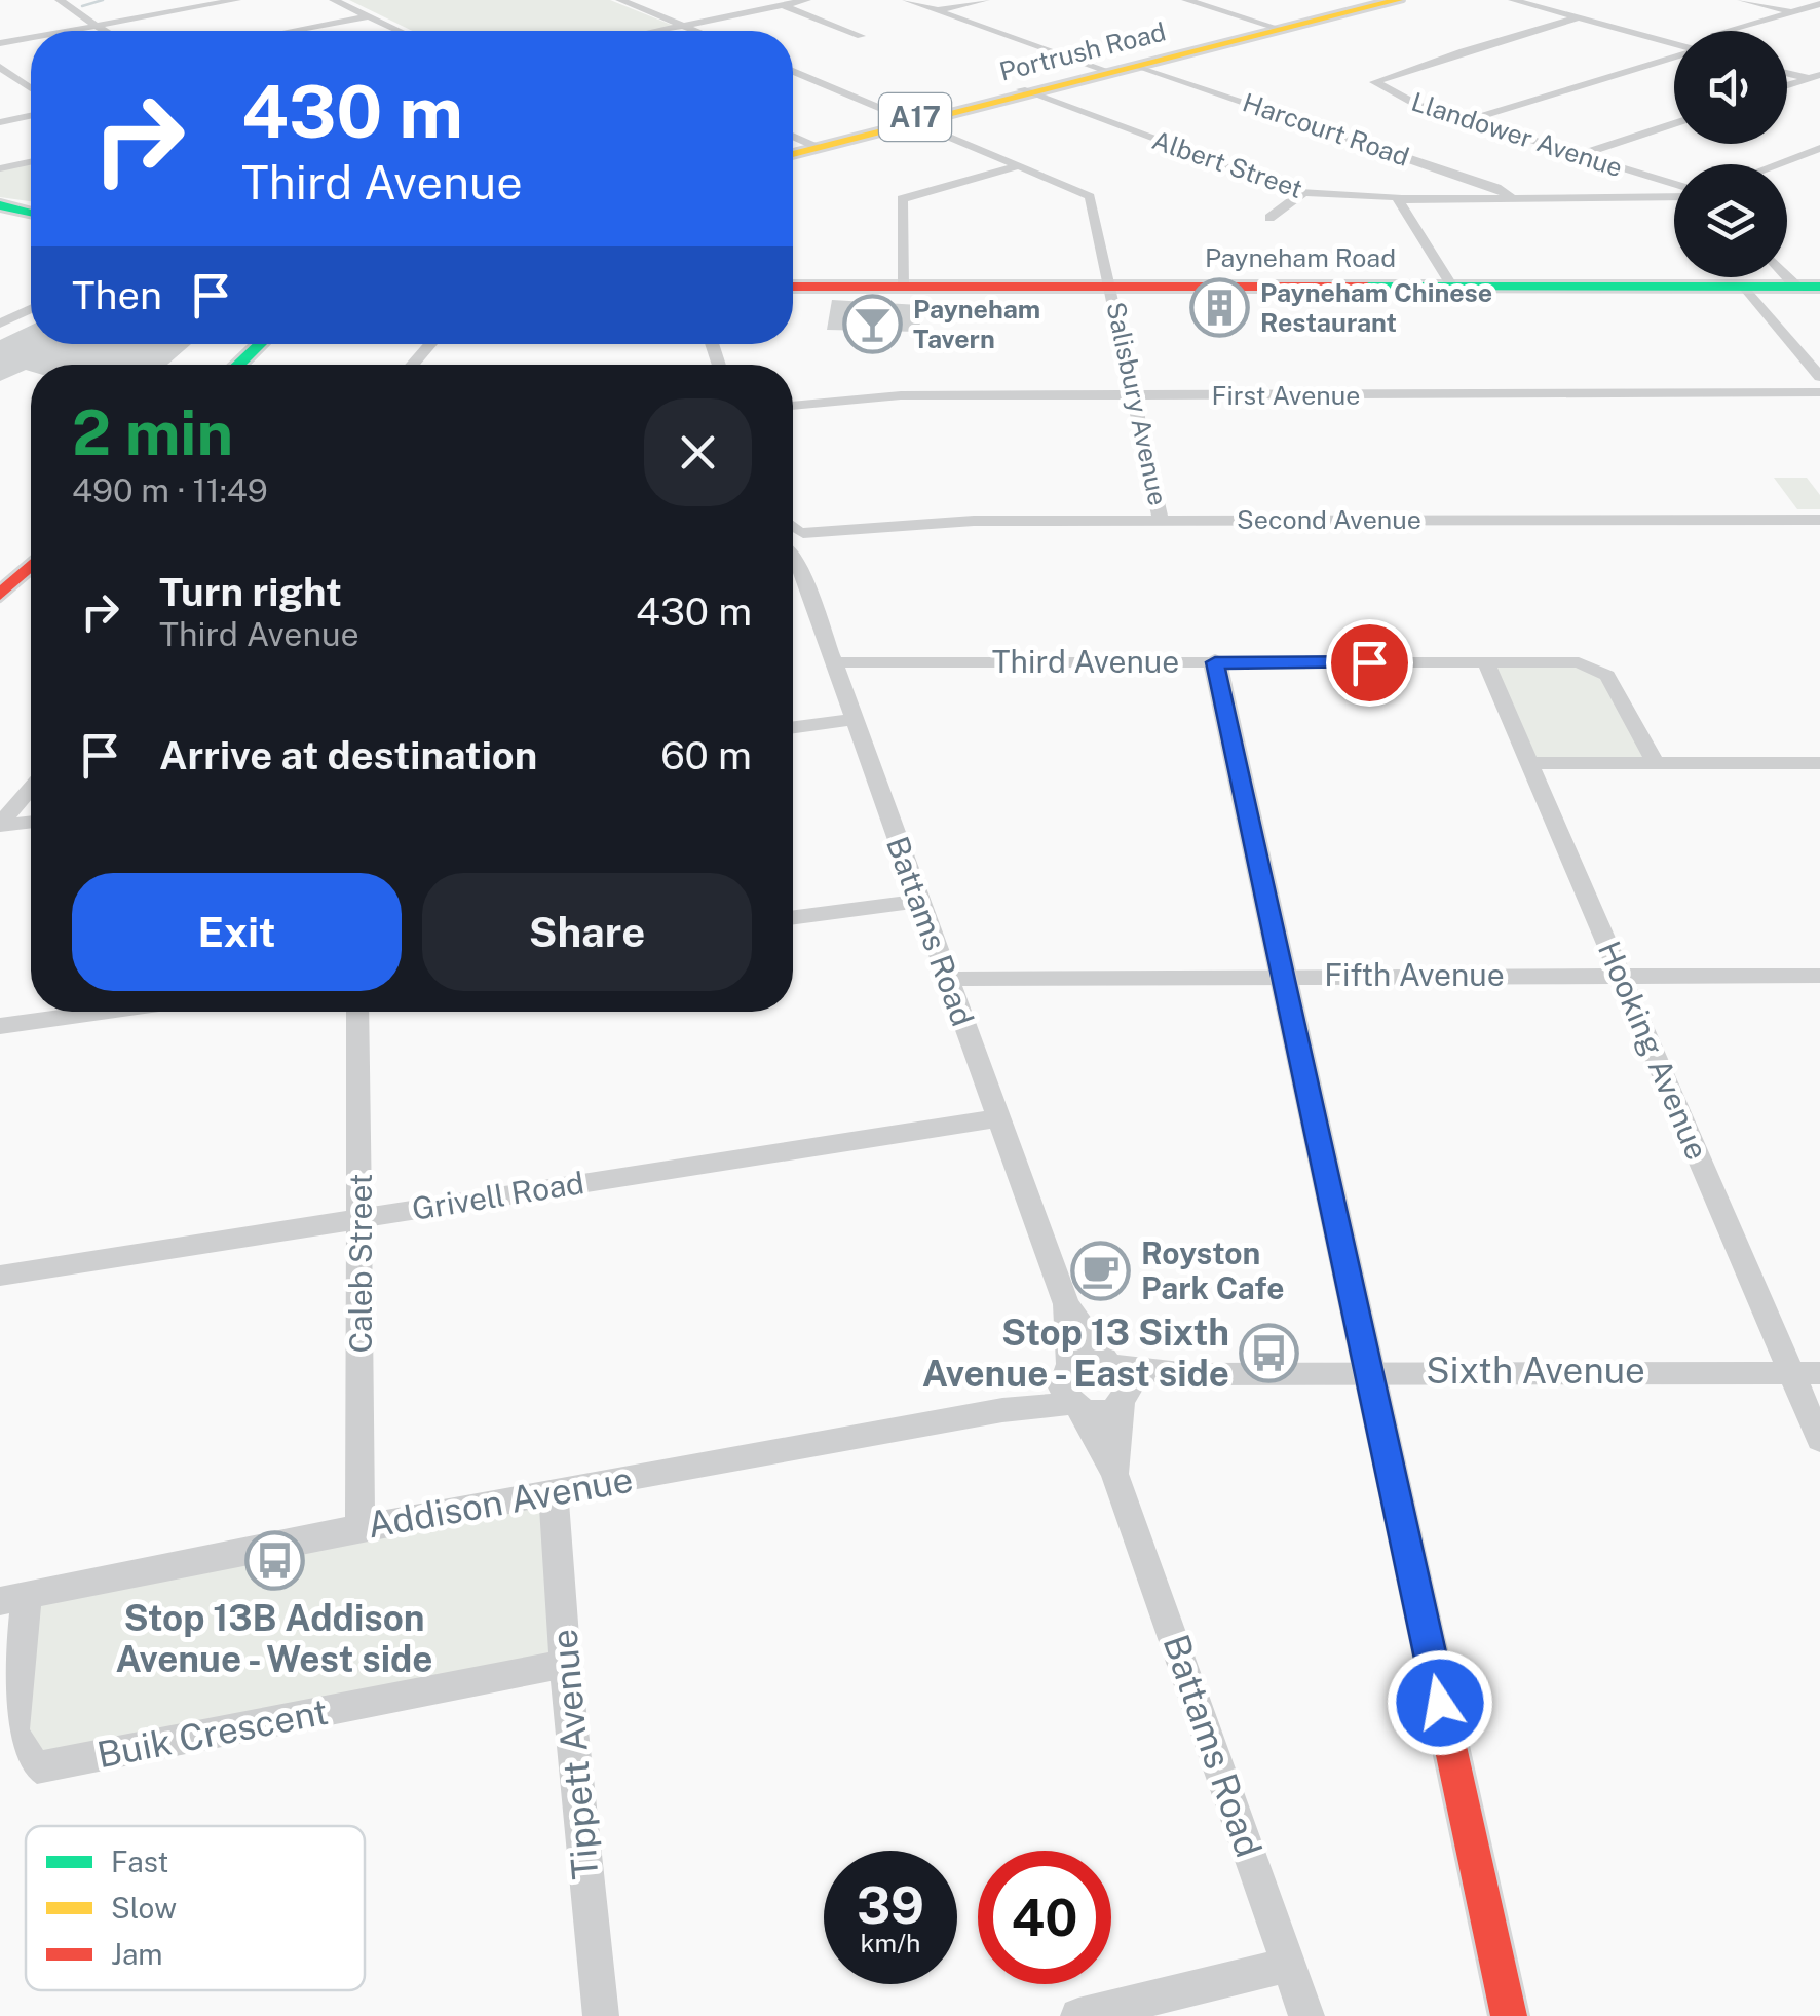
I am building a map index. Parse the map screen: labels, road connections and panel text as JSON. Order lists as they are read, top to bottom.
{
  "streets": {
    "main road": ["Portrush Road", "A17", "Payneham Road"],
    "street": [
      "Harcourt Road",
      "Llandower Avenue",
      "Albert Street",
      "First Avenue",
      "Salisbury Avenue",
      "Second Avenue",
      "Third Avenue",
      "Battams Road",
      "Fifth Avenue",
      "Hooking Avenue",
      "Grivell Road",
      "Caleb Street",
      "Sixth Avenue",
      "Addison Avenue",
      "Buik Crescent",
      "Tippett Avenue"
    ]
  },
  "crossings": [
    ["Portrush Road", "Harcourt Road"],
    ["Portrush Road", "Albert Street"],
    ["Harcourt Road", "Albert Street"],
    ["Payneham Road", "Salisbury Avenue"],
    ["First Avenue", "Salisbury Avenue"],
    ["Salisbury Avenue", "Second Avenue"],
    ["Second Avenue", "Battams Road"],
    ["Third Avenue", "Battams Road"],
    ["Third Avenue", "Hooking Avenue"],
    ["Battams Road", "Fifth Avenue"],
    ["Battams Road", "Grivell Road"],
    ["Battams Road", "Sixth Avenue"],
    ["Battams Road", "Addison Avenue"],
    ["Fifth Avenue", "Hooking Avenue"],
    ["Hooking Avenue", "Sixth Avenue"],
    ["Grivell Road", "Caleb Street"],
    ["Caleb Street", "Addison Avenue"],
    ["Sixth Avenue", "Addison Avenue"],
    ["Addison Avenue", "Buik Crescent"],
    ["Addison Avenue", "Tippett Avenue"],
    ["Buik Crescent", "Tippett Avenue"]
  ],
  "places": {
    "building": ["Payneham Chinese Restaurant"],
    "bar": ["Payneham Tavern"],
    "cafe": ["Royston Park Cafe"],
    "bus stop": ["Stop 13 Sixth Avenue - East side", "Stop 13B Addison Avenue - West side"]
  },
  "legend": ["Fast", "Slow", "Jam"],
  "page": {
    "turn": ["430 m", "Third Avenue"],
    "then": "Then",
    "heading": ["2 min", "490 m · 11:49"],
    "list": [
      {
        "name": "Turn right",
        "note": "Third Avenue",
        "value": "430 m"
      },
      {
        "name": "Arrive at destination",
        "value": "60 m"
      }
    ],
    "buttons": ["Exit", "Share"],
    "speed": "39 km/h",
    "limit": "40"
  }
}
